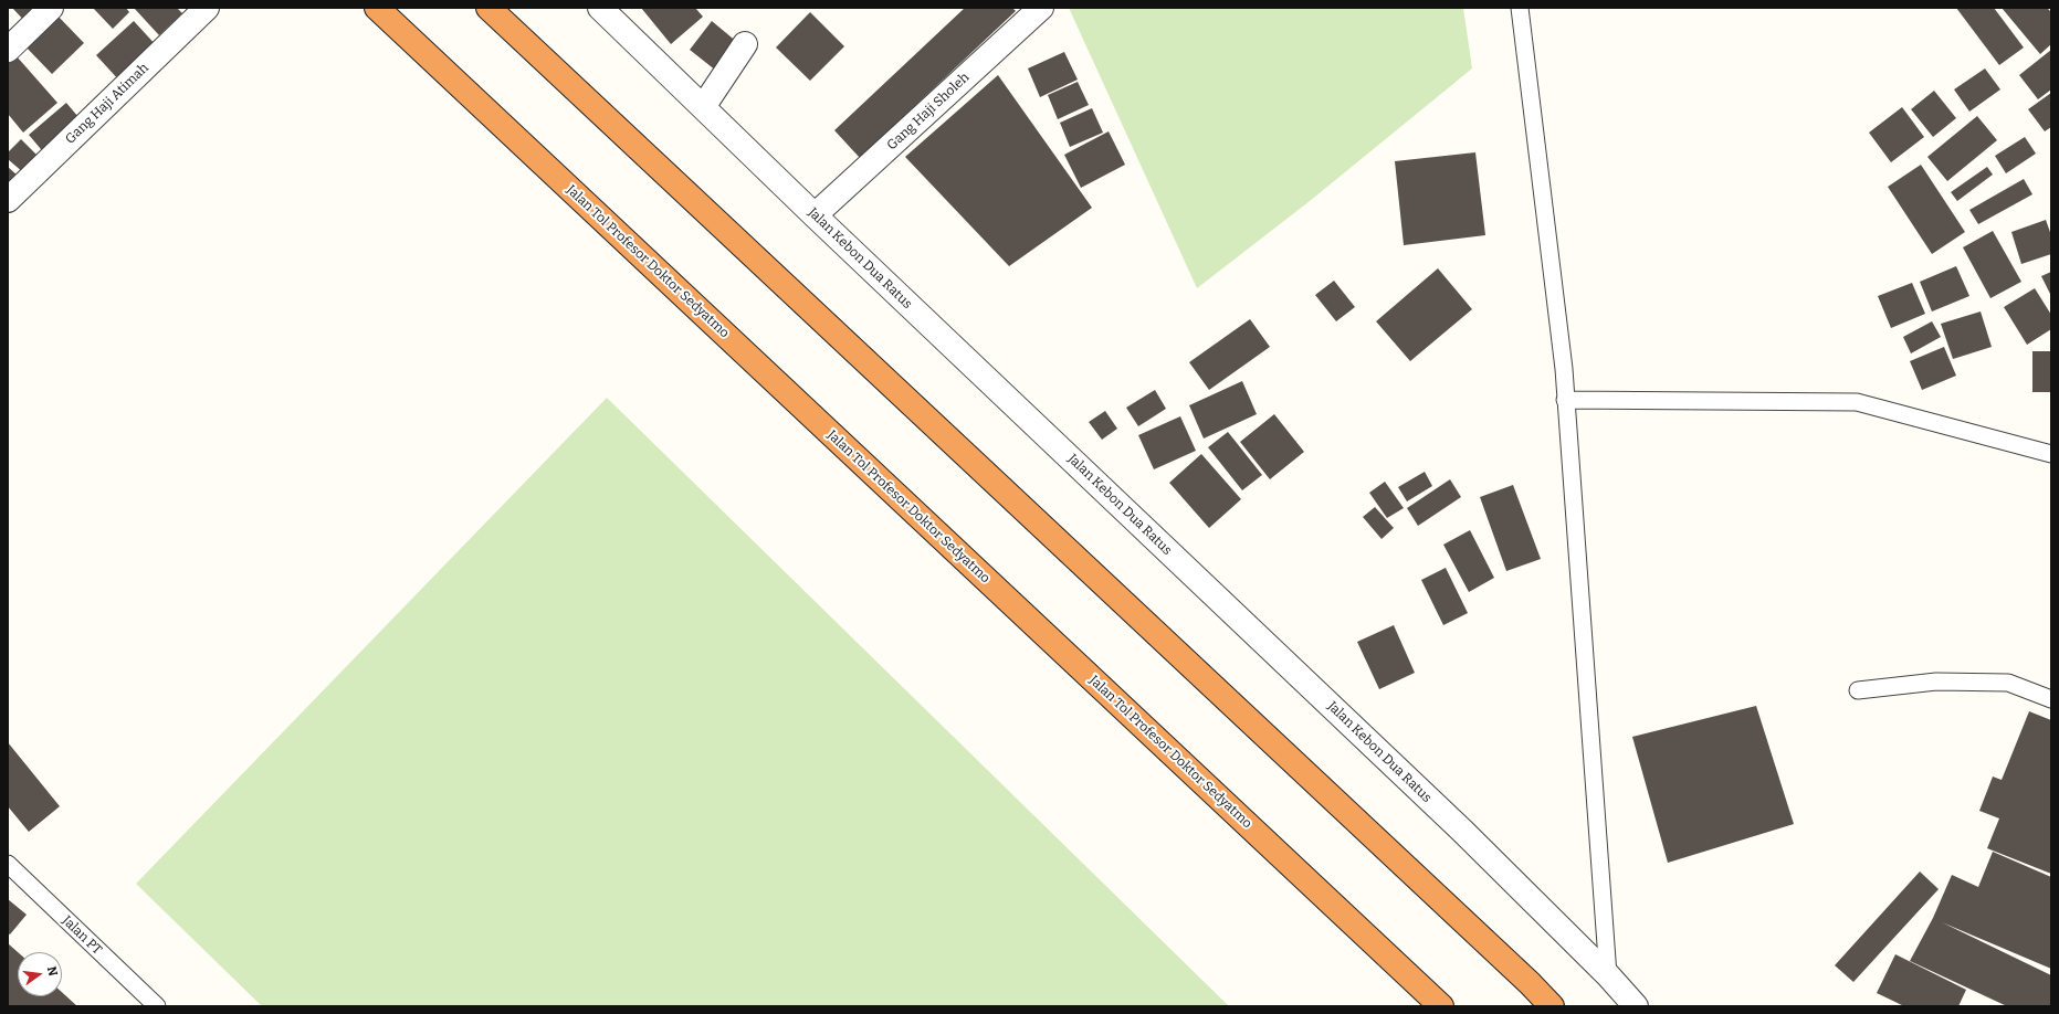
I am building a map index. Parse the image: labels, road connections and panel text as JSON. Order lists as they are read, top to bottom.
{
  "streets": {
    "highway": ["Jalan Tol Profesor Doktor Sedyatmo"],
    "street": ["Gang Haji Atimah", "Gang Haji Sholeh", "Jalan Kebon Dua Ratus"],
    "lane": ["Jalan PT"]
  },
  "crossings": [
    ["Gang Haji Sholeh", "Jalan Kebon Dua Ratus"]
  ],
  "north": "right"
}
